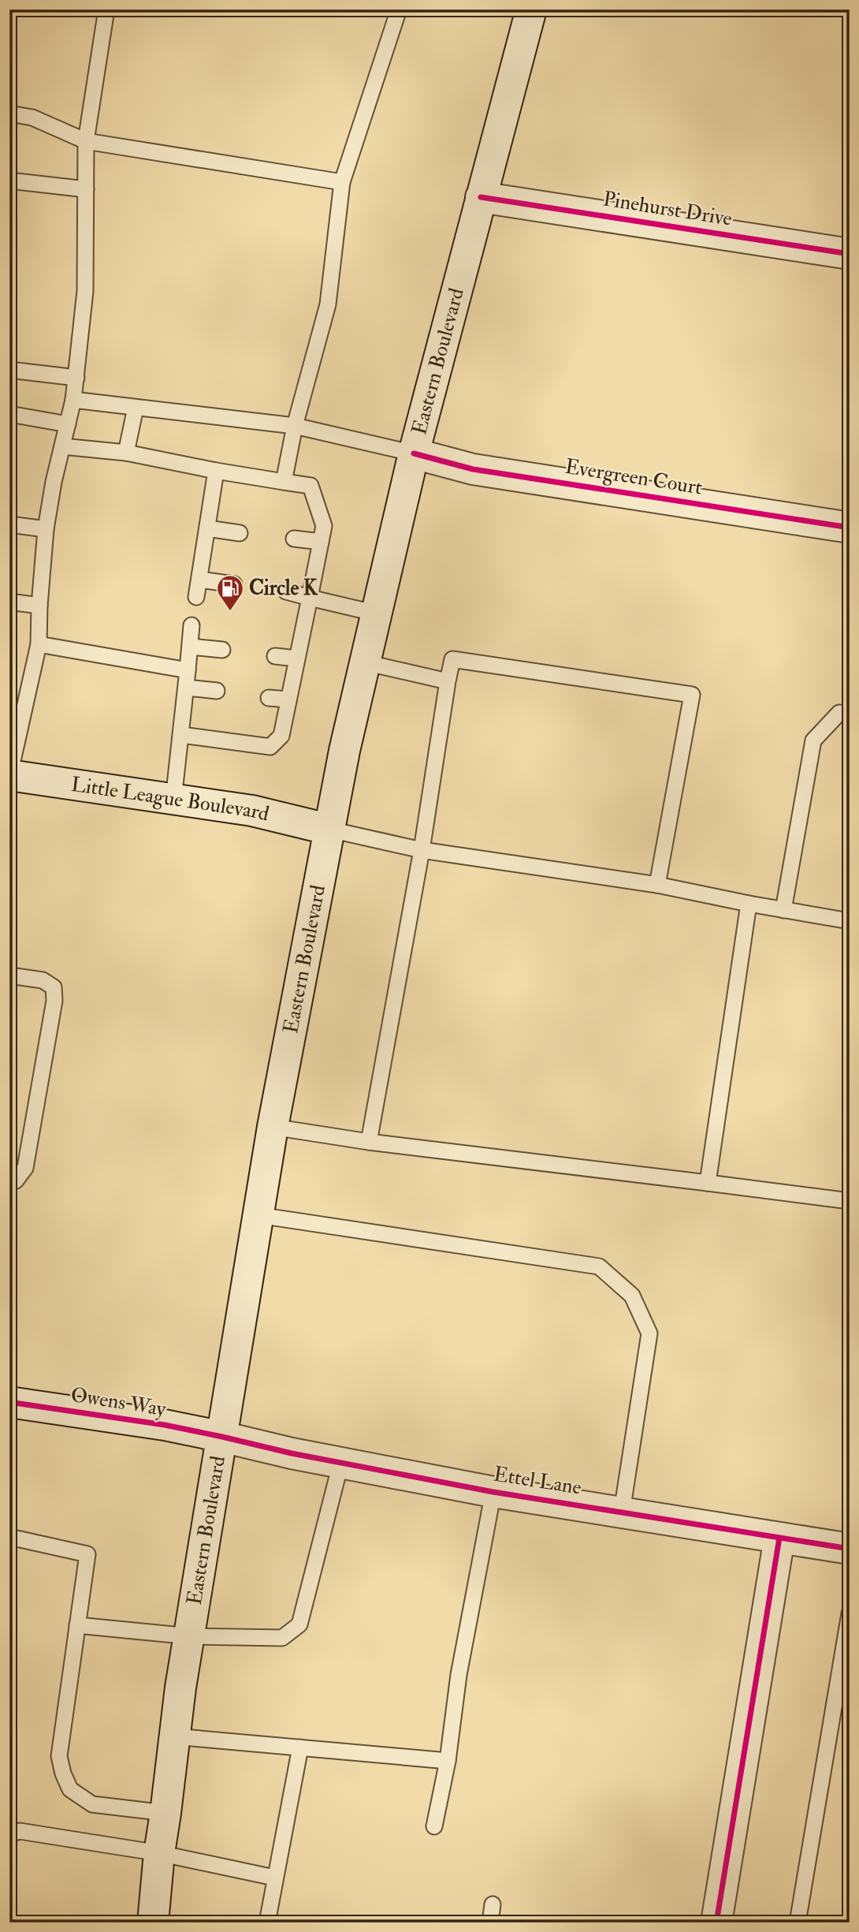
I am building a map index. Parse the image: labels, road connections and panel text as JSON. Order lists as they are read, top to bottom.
{
  "streets": {
    "street": [
      "Pinehurst Drive",
      "Eastern Boulevard",
      "Evergreen Court",
      "Little League Boulevard",
      "Owens Way",
      "Ettel Lane"
    ]
  },
  "crossings": [
    ["Pinehurst Drive", "Eastern Boulevard"],
    ["Eastern Boulevard", "Evergreen Court"],
    ["Eastern Boulevard", "Little League Boulevard"],
    ["Eastern Boulevard", "Owens Way"],
    ["Eastern Boulevard", "Ettel Lane"],
    ["Owens Way", "Ettel Lane"]
  ],
  "places": {
    "fuel station": ["Circle K"]
  }
}
